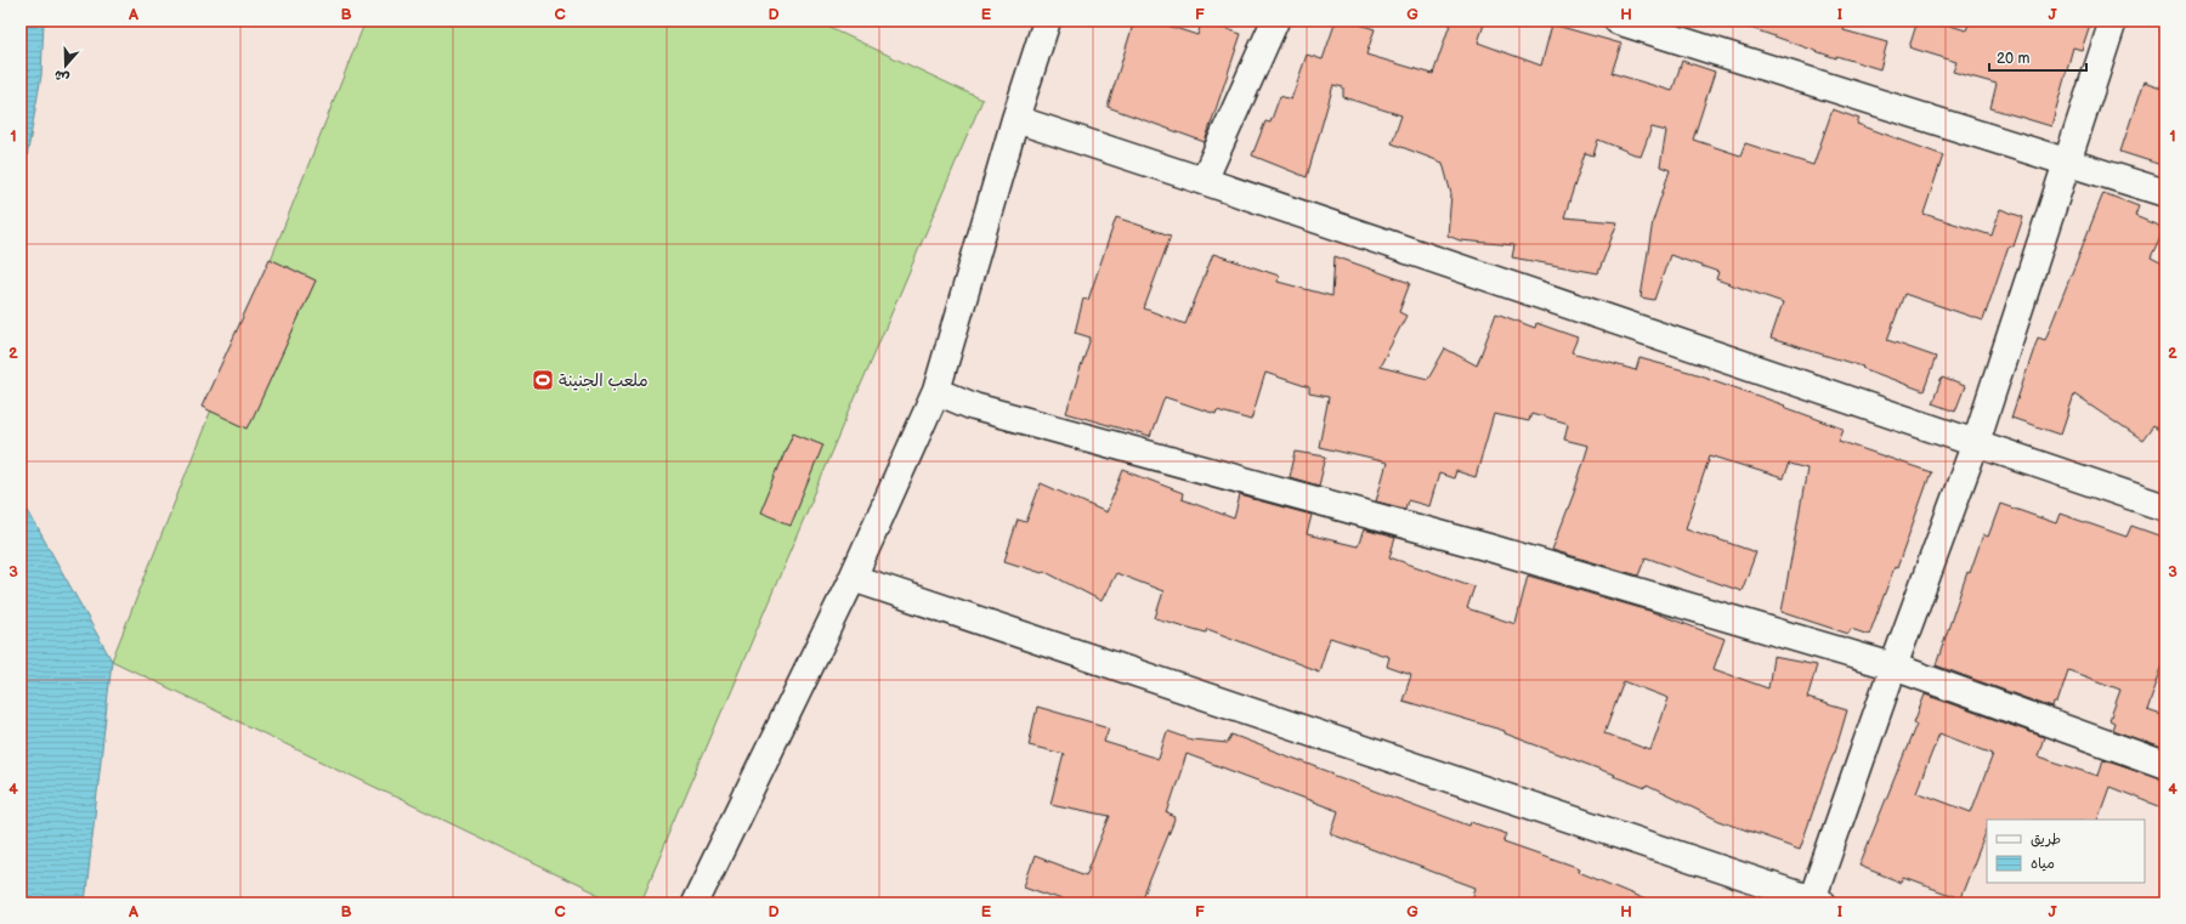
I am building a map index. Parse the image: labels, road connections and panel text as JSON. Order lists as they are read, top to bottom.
{
  "places": {
    "sports": ["ملعب الجنينة"]
  },
  "legend": ["طريق", "مياه"],
  "scale_bar": "20 m",
  "north": "bottom",
  "grid": {
    "columns": [
      "A",
      "B",
      "C",
      "D",
      "E",
      "F",
      "G",
      "H",
      "I",
      "J"
    ],
    "rows": [
      "1",
      "2",
      "3",
      "4"
    ]
  }
}
